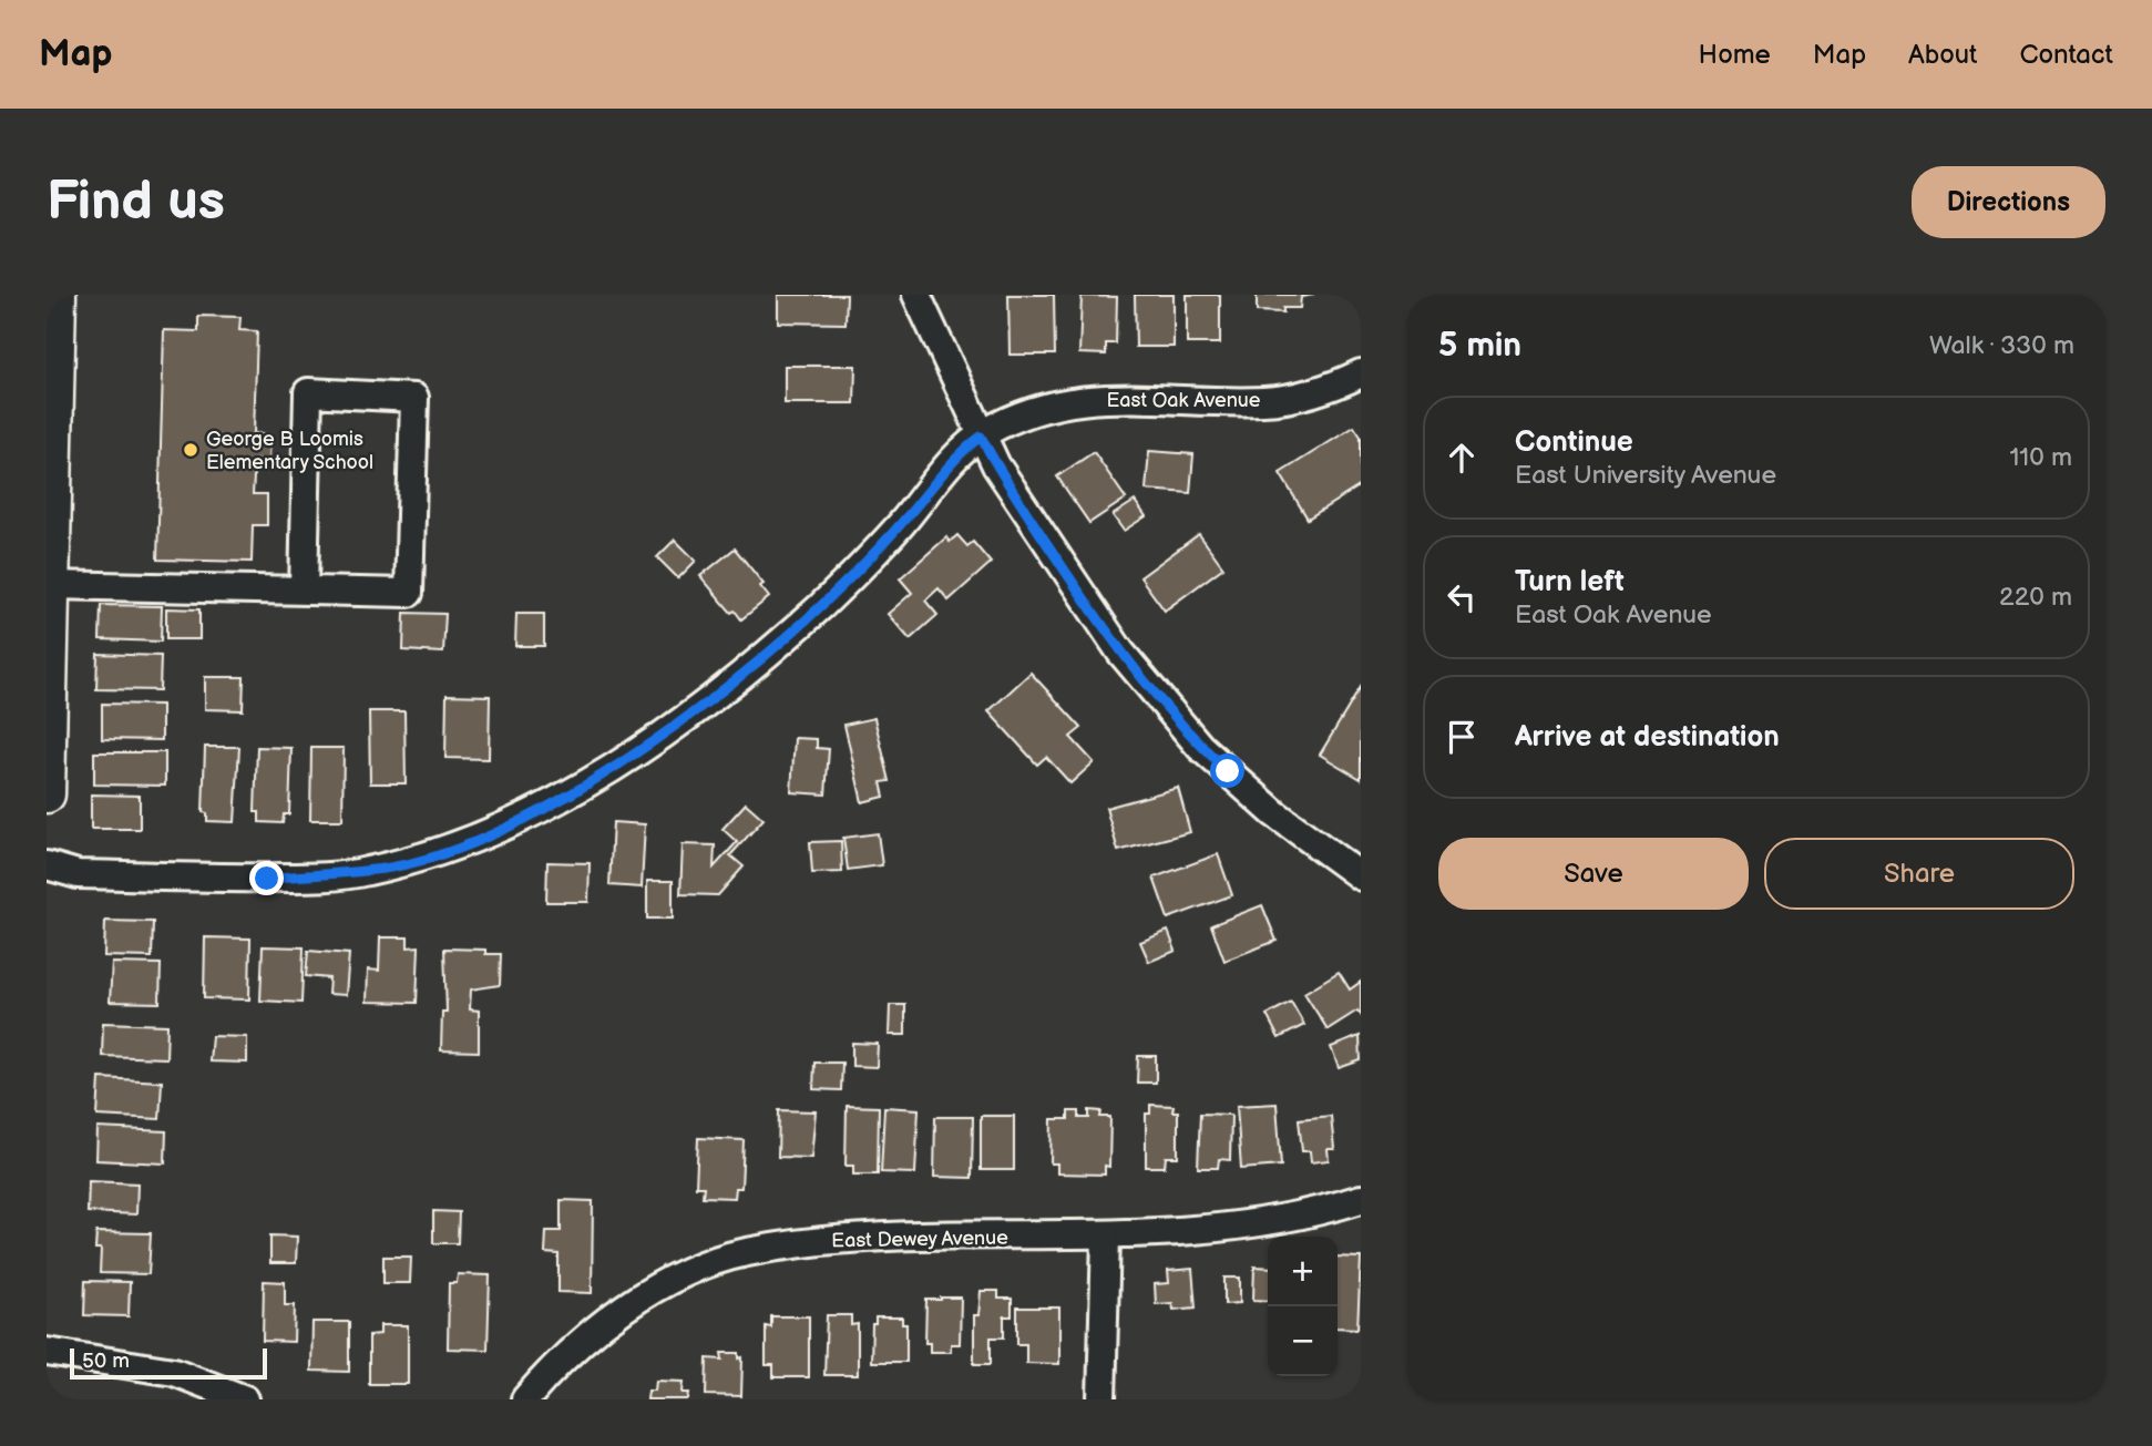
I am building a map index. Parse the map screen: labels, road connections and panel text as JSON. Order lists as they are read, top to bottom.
{
  "streets": {
    "street": ["East Oak Avenue", "East Dewey Avenue"]
  },
  "places": ["George B Loomis Elementary School"],
  "scale_bar": "50 m",
  "page": {
    "header": "Map",
    "nav": [
      "Home",
      "Map",
      "About",
      "Contact"
    ],
    "buttons": [
      "Directions",
      ["Save", "Share"]
    ],
    "title": "Find us",
    "heading": ["5 min", "Walk · 330 m"],
    "list": [
      ["Continue", "East University Avenue", "110 m"],
      ["Turn left", "East Oak Avenue", "220 m"],
      "Arrive at destination"
    ],
    "map_buttons": ["+", "−"],
    "scale": "50 m"
  }
}
